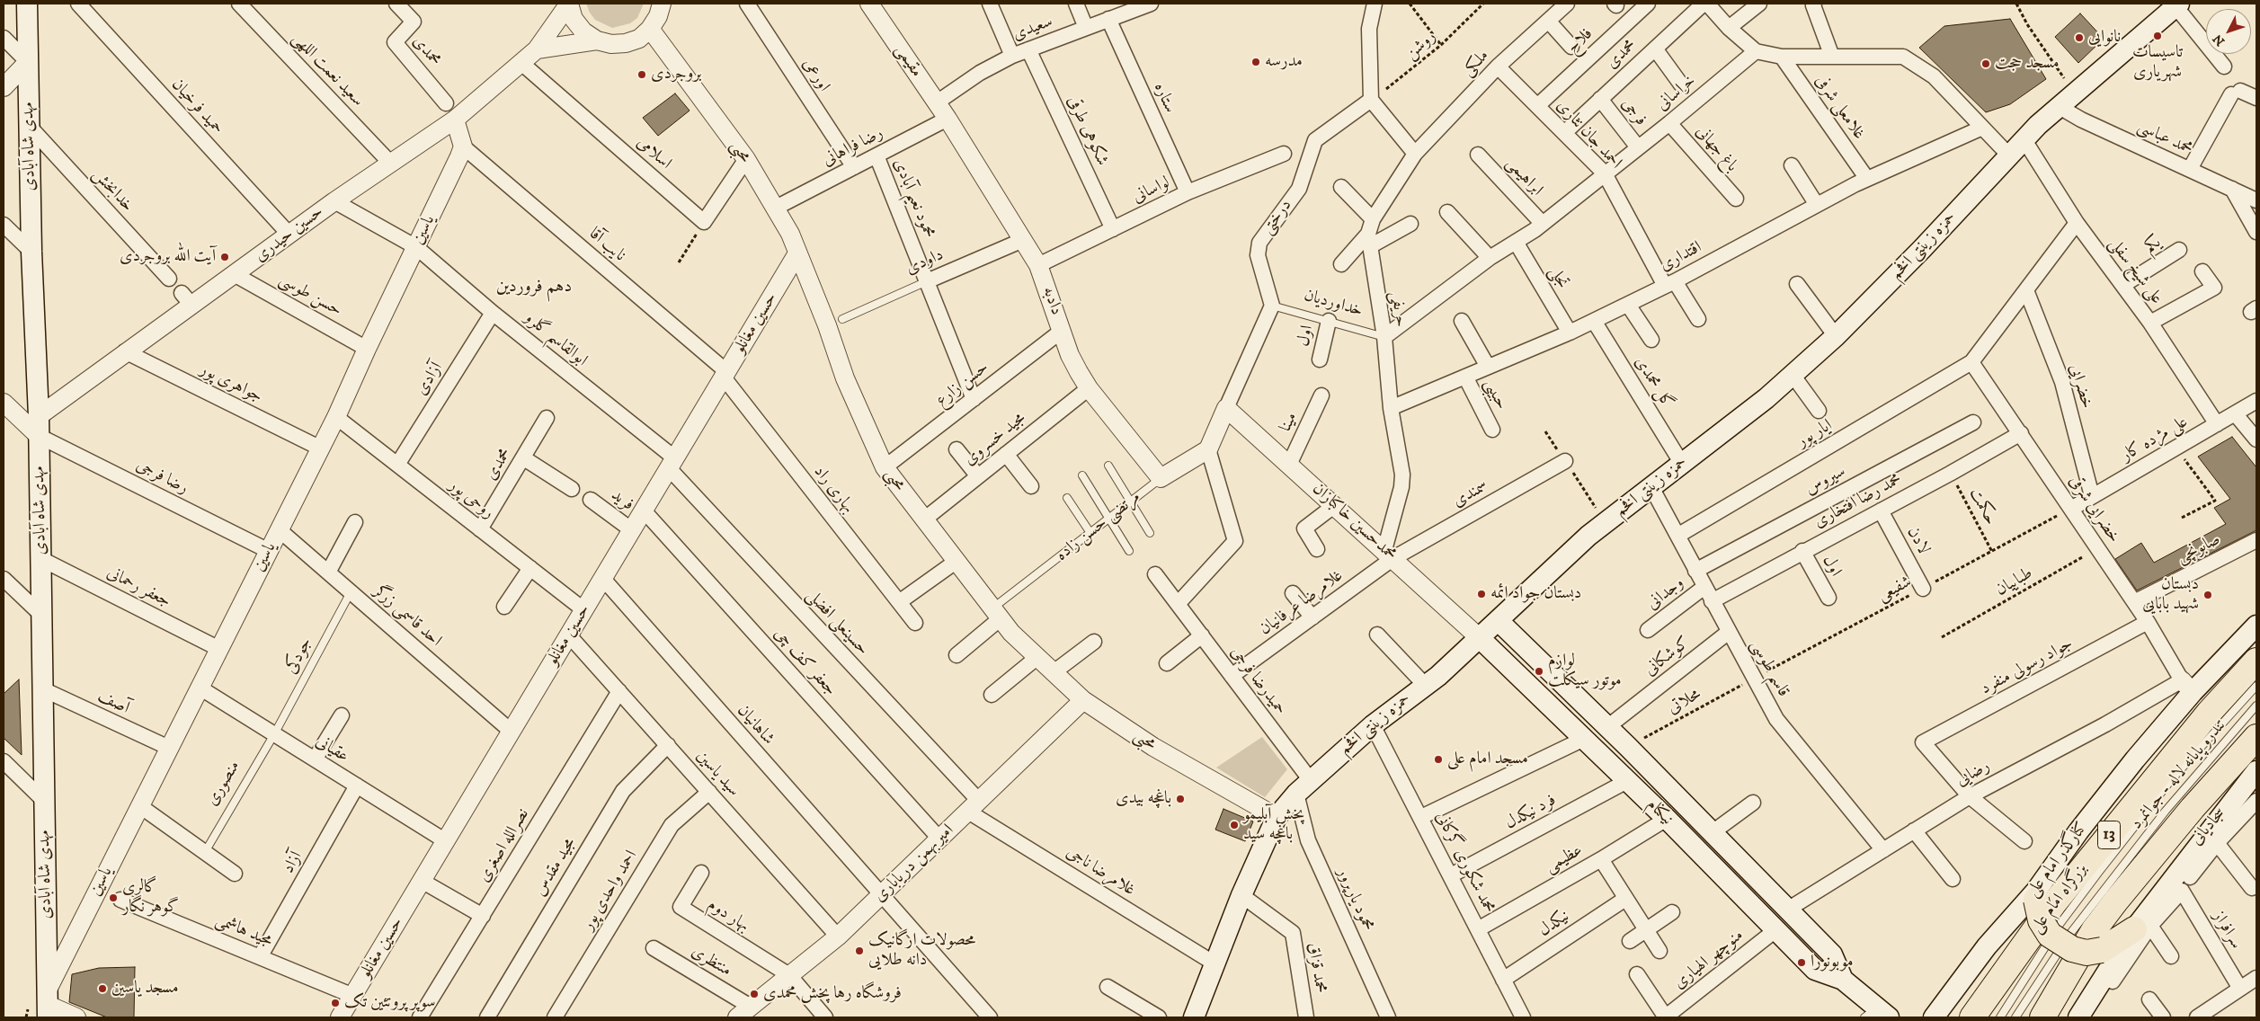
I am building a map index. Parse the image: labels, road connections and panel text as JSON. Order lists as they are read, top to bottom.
{
  "streets": {
    "highway": ["13", "بزرگراه امام علی"],
    "main road": [
      "مهدی شاه آبادی",
      "حمزه زینتی افخم",
      "نیکنام",
      "کنارگذر امام علی"
    ],
    "street": [
      "سعیدی",
      "فلاح",
      "محمدی",
      "مقیمی",
      "ملکی",
      "سعید نعمت اللهی",
      "اورعی",
      "خراسانی",
      "ستاره",
      "حمید فرخیان",
      "غلامعلی شرفی",
      "فرجی",
      "شکوهی طرقی",
      "احمد جان نثاری",
      "محمد عباسی",
      "رضا فراهانی",
      "باغ جهانی",
      "محبی",
      "اسلامی",
      "ابراهیمی",
      "خدابخش",
      "لواسانی",
      "محمود نعیم آبادی",
      "درختی",
      "یاسین",
      "حسین حیدری",
      "نایب آقا",
      "یکم",
      "اقتداری",
      "داودی",
      "علی شیخ سفلی",
      "تجلی",
      "حسن طوسی",
      "دادبه",
      "حریفی",
      "حسین مغانلو",
      "اول",
      "ابوالقاسم گلرو",
      "آزادی",
      "گل محمدی",
      "جواهری پور",
      "حسن زارع",
      "خضرایی",
      "حبیبی",
      "مینا",
      "ایار پور",
      "مجید خسروی",
      "علی مژده کار",
      "رضا فرجی",
      "سیروس",
      "بهاری راد",
      "سمندی",
      "روحی پور",
      "فرید",
      "محمد رضا افتخاری",
      "خضرایی شرقی",
      "محمدحسین خاکبازان",
      "مرتضی حسن زاده",
      "لادن",
      "صابونچی",
      "جعفر رحمانی",
      "وجدانی",
      "غلامرضا عرفانیان",
      "احد قاسمی زرگر",
      "حسینعلی افضلی",
      "کوشکانی",
      "جعفر کف چی",
      "جواد رسولی منفرد",
      "قاسم طوسی",
      "حمیدرضا فرجی",
      "آصف",
      "شاهانیان",
      "عقیانی",
      "سید یاسین",
      "رضایی",
      "فرد نیکدل",
      "سجادیانی",
      "نصرالله اصغری",
      "عظیمی",
      "آزاد",
      "محمد شکوری گرکانی",
      "امیربهمن دریاباری",
      "مجید مقدس",
      "غلامرضا ناجی",
      "احمد واحدی پور",
      "محمود یارپرور",
      "بهار دوم",
      "نیکدل",
      "سرافراز",
      "مجید هاشمی",
      "منوچهر الهیاری",
      "منتظری",
      "محمد قزاق"
    ],
    "lane": [
      "خداوردیان",
      "جودکی",
      "تندرو پایانه لاله - جوانمرد",
      "منصوری"
    ],
    "path": [
      "روشن",
      "حکمت",
      "طباییان",
      "شفیعی",
      "محلاتی"
    ]
  },
  "crossings": [
    ["سعیدی", "مقیمی"],
    ["سعیدی", "ستاره"],
    ["سعیدی", "شکوهی طرقی"],
    ["فلاح", "احمد جان نثاری"],
    ["روشن", "درختی"],
    ["محمدی", "فرجی"],
    ["محمدی", "احمد جان نثاری"],
    ["محمدی", "روحی پور"],
    ["مقیمی", "رضا فراهانی"],
    ["مقیمی", "دادبه"],
    ["ملکی", "احمد جان نثاری"],
    ["سعید نعمت اللهی", "حسین حیدری"],
    ["اورعی", "رضا فراهانی"],
    ["خراسانی", "فرجی"],
    ["خراسانی", "احمد جان نثاری"],
    ["خراسانی", "باغ جهانی"],
    ["خراسانی", "ابراهیمی"],
    ["خراسانی", "تجلی"],
    ["خراسانی", "خداوردیان"],
    ["خراسانی", "حریفی"],
    ["ستاره", "لواسانی"],
    ["حمید فرخیان", "حسین حیدری"],
    ["غلامعلی شرفی", "اقتداری"],
    ["شکوهی طرقی", "لواسانی"],
    ["احمد جان نثاری", "اقتداری"],
    ["محمد عباسی", "حمزه زینتی افخم"],
    ["مهدی شاه آبادی", "خدابخش"],
    ["مهدی شاه آبادی", "یاسین"],
    ["مهدی شاه آبادی", "حسین حیدری"],
    ["مهدی شاه آبادی", "رضا فرجی"],
    ["مهدی شاه آبادی", "جعفر رحمانی"],
    ["مهدی شاه آبادی", "آصف"],
    ["رضا فراهانی", "محبی"],
    ["رضا فراهانی", "محمود نعیم آبادی"],
    ["رضا فراهانی", "دادبه"],
    ["محبی", "حمزه زینتی افخم"],
    ["محبی", "حسین مغانلو"],
    ["محبی", "حسن زارع"],
    ["محبی", "مجید خسروی"],
    ["محبی", "مرتضی حسن زاده"],
    ["محبی", "امیربهمن دریاباری"],
    ["اسلامی", "حسین حیدری"],
    ["لواسانی", "دادبه"],
    ["محمود نعیم آبادی", "داودی"],
    ["محمود نعیم آبادی", "حسن زارع"],
    ["درختی", "خداوردیان"],
    ["یاسین", "نایب آقا"],
    ["یاسین", "حسن طوسی"],
    ["یاسین", "ابوالقاسم گلرو"],
    ["یاسین", "جواهری پور"],
    ["یاسین", "رضا فرجی"],
    ["یاسین", "روحی پور"],
    ["یاسین", "جعفر رحمانی"],
    ["یاسین", "احد قاسمی زرگر"],
    ["یاسین", "آصف"],
    ["یاسین", "عقیانی"],
    ["حسین حیدری", "حسن طوسی"],
    ["حسین حیدری", "ابوالقاسم گلرو"],
    ["حسین حیدری", "جواهری پور"],
    ["حسین حیدری", "رضا فرجی"],
    ["نایب آقا", "حسین مغانلو"],
    ["نایب آقا", "بهاری راد"],
    ["یکم", "علی شیخ سفلی"],
    ["حمزه زینتی افخم", "علی شیخ سفلی"],
    ["حمزه زینتی افخم", "گل محمدی"],
    ["حمزه زینتی افخم", "محمدحسین خاکبازان"],
    ["حمزه زینتی افخم", "قاسم طوسی"],
    ["حمزه زینتی افخم", "حمیدرضا فرجی"],
    ["حمزه زینتی افخم", "نیکنام"],
    ["حمزه زینتی افخم", "محمد شکوری گرکانی"],
    ["حمزه زینتی افخم", "غلامرضا ناجی"],
    ["حمزه زینتی افخم", "محمود یارپرور"],
    ["حمزه زینتی افخم", "محمد قزاق"],
    ["اقتداری", "تجلی"],
    ["اقتداری", "حریفی"],
    ["اقتداری", "گل محمدی"],
    ["اقتداری", "حبیبی"],
    ["داودی", "دادبه"],
    ["علی شیخ سفلی", "علی مژده کار"],
    ["دادبه", "حسن زارع"],
    ["دادبه", "مجید خسروی"],
    ["دادبه", "مرتضی حسن زاده"],
    ["خداوردیان", "حریفی"],
    ["خداوردیان", "اول"],
    ["حریفی", "سمندی"],
    ["حریفی", "محمدحسین خاکبازان"],
    ["حریفی", "غلامرضا عرفانیان"],
    ["حسین مغانلو", "ابوالقاسم گلرو"],
    ["حسین مغانلو", "بهاری راد"],
    ["حسین مغانلو", "روحی پور"],
    ["حسین مغانلو", "فرید"],
    ["حسین مغانلو", "احد قاسمی زرگر"],
    ["حسین مغانلو", "حسینعلی افضلی"],
    ["حسین مغانلو", "جعفر کف چی"],
    ["حسین مغانلو", "شاهانیان"],
    ["حسین مغانلو", "عقیانی"],
    ["حسین مغانلو", "سید یاسین"],
    ["حسین مغانلو", "مجید هاشمی"],
    ["اول", "محمد رضا افتخاری"],
    ["ابوالقاسم گلرو", "آزادی"],
    ["ابوالقاسم گلرو", "حسینعلی افضلی"],
    ["آزادی", "روحی پور"],
    ["خضرایی", "علی مژده کار"],
    ["مینا", "محمدحسین خاکبازان"],
    ["ایار پور", "خضرایی شرقی"],
    ["ایار پور", "قاسم طوسی"],
    ["علی مژده کار", "خضرایی شرقی"],
    ["علی مژده کار", "شفیعی"],
    ["سیروس", "قاسم طوسی"],
    ["سمندی", "محمدحسین خاکبازان"],
    ["سمندی", "غلامرضا عرفانیان"],
    ["محمد رضا افتخاری", "حکمت"],
    ["محمد رضا افتخاری", "خضرایی شرقی"],
    ["محمد رضا افتخاری", "لادن"],
    ["محمد رضا افتخاری", "قاسم طوسی"],
    ["حکمت", "شفیعی"],
    ["خضرایی شرقی", "صابونچی"],
    ["خضرایی شرقی", "طباییان"],
    ["خضرایی شرقی", "شفیعی"],
    ["خضرایی شرقی", "جواد رسولی منفرد"],
    ["خضرایی شرقی", "رضایی"],
    ["خضرایی شرقی", "کنارگذر امام علی"],
    ["محمدحسین خاکبازان", "غلامرضا عرفانیان"],
    ["محمدحسین خاکبازان", "نیکنام"],
    ["لادن", "شفیعی"],
    ["شفیعی", "قاسم طوسی"],
    ["شفیعی", "محلاتی"],
    ["وجدانی", "قاسم طوسی"],
    ["غلامرضا عرفانیان", "حمیدرضا فرجی"],
    ["احد قاسمی زرگر", "جودکی"],
    ["حسینعلی افضلی", "امیربهمن دریاباری"],
    ["حسینعلی افضلی", "غلامرضا ناجی"],
    ["جودکی", "عقیانی"],
    ["جودکی", "منصوری"],
    ["کوشکانی", "قاسم طوسی"],
    ["کوشکانی", "نیکنام"],
    ["جعفر کف چی", "امیربهمن دریاباری"],
    ["جواد رسولی منفرد", "رضایی"],
    ["قاسم طوسی", "محلاتی"],
    ["قاسم طوسی", "رضایی"],
    ["حمیدرضا فرجی", "محمود یارپرور"],
    ["محلاتی", "نیکنام"],
    ["شاهانیان", "امیربهمن دریاباری"],
    ["عقیانی", "منصوری"],
    ["عقیانی", "آزاد"],
    ["سید یاسین", "نصرالله اصغری"],
    ["سید یاسین", "امیربهمن دریاباری"],
    ["سید یاسین", "مجید مقدس"],
    ["سید یاسین", "احمد واحدی پور"],
    ["رضایی", "نیکنام"],
    ["رضایی", "کنارگذر امام علی"],
    ["فرد نیکدل", "نیکنام"],
    ["فرد نیکدل", "محمد شکوری گرکانی"],
    ["نیکنام", "عظیمی"],
    ["نیکنام", "منوچهر الهیاری"],
    ["عظیمی", "محمد شکوری گرکانی"],
    ["آزاد", "مجید هاشمی"],
    ["محمد شکوری گرکانی", "نیکدل"],
    ["امیربهمن دریاباری", "غلامرضا ناجی"],
    ["امیربهمن دریاباری", "بهار دوم"],
    ["امیربهمن دریاباری", "منتظری"]
  ],
  "districts": ["دهم فروردین"],
  "places": [
    "تاسیسات شهریاری",
    "نانوایی",
    "مدرسه",
    "مسجد حجت",
    "بروجردی",
    "آیت الله بروجردی",
    "دبستان جواد ائمه",
    "دبستان شهید بابایی",
    "لوازم موتور سیکلت",
    "مسجد امام علی",
    "باغچه بیدی",
    "پخش آبلیمو باغچه سید",
    "گالری گوهر نگار",
    "محصولات ارگانیک دانه طلایی",
    "موبونورا",
    "مسجد یاسین",
    "فروشگاه رها پخش محمدی",
    "سوپر پروتئین تک"
  ],
  "north": "bottom left"
}
